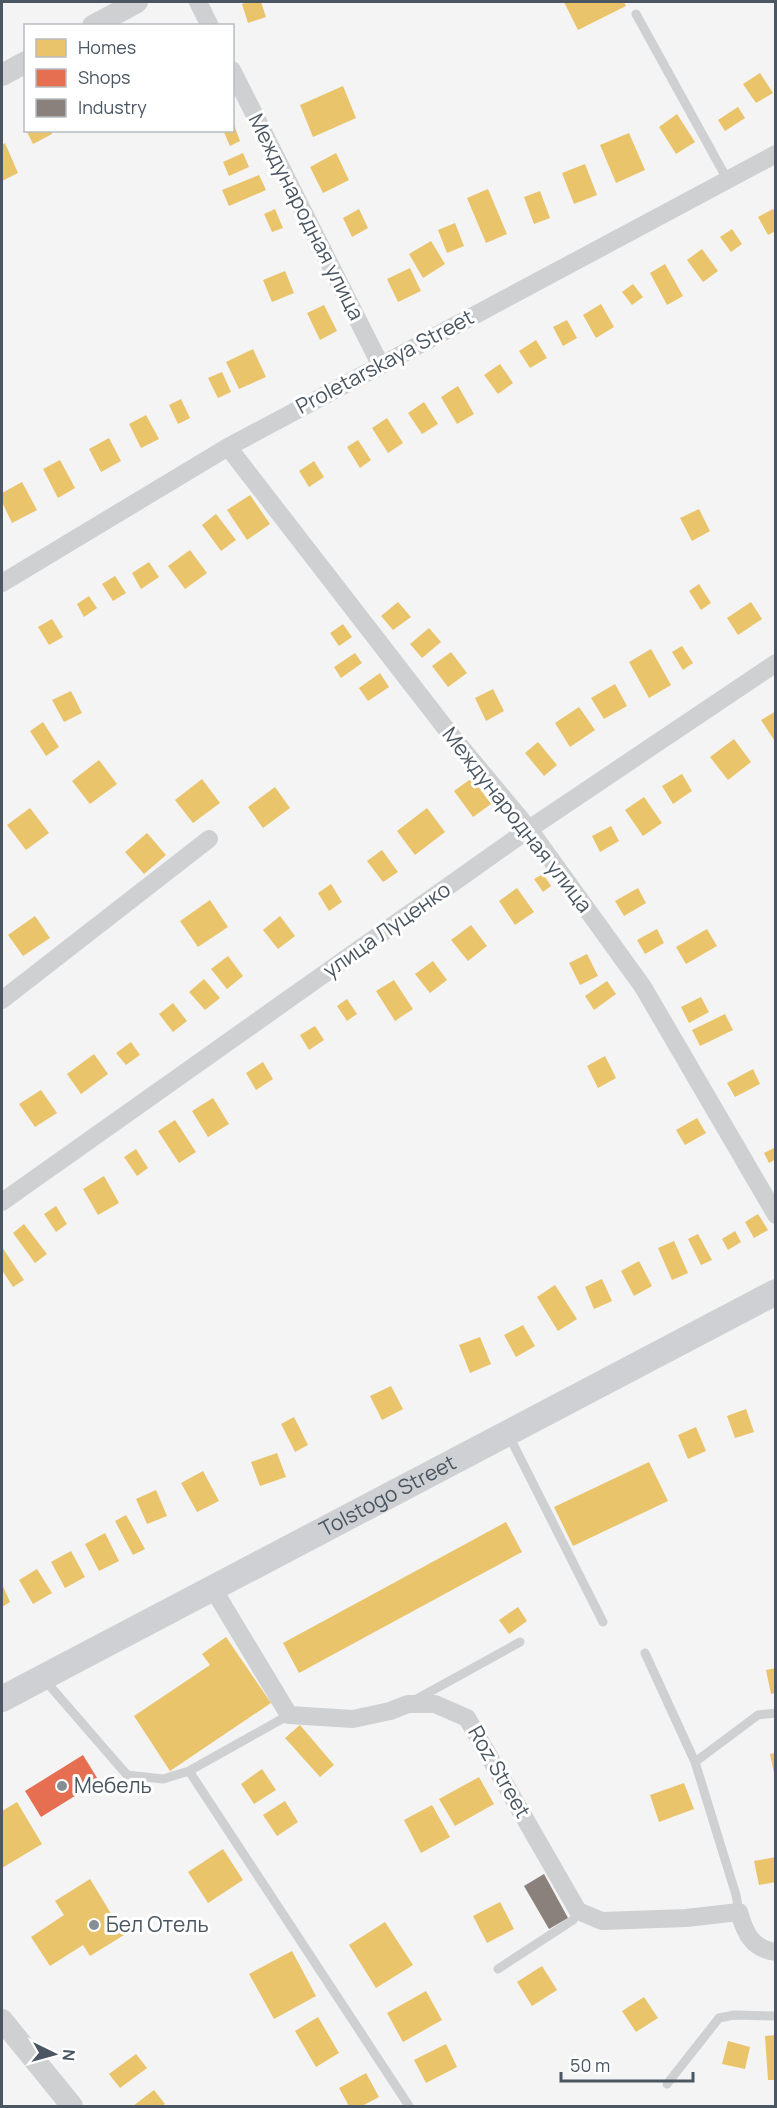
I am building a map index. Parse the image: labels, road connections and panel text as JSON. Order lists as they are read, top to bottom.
{
  "streets": {
    "main road": ["Tolstogo Street"],
    "street": [
      "Международная улица",
      "Proletarskaya Street",
      "улица Луценко",
      "Roz Street"
    ]
  },
  "crossings": [
    ["Международная улица", "Proletarskaya Street"],
    ["Международная улица", "улица Луценко"]
  ],
  "places": ["Мебель", "Бел Отель"],
  "legend": ["Homes", "Shops", "Industry"],
  "scale_bar": "50 m",
  "north": "right"
}
